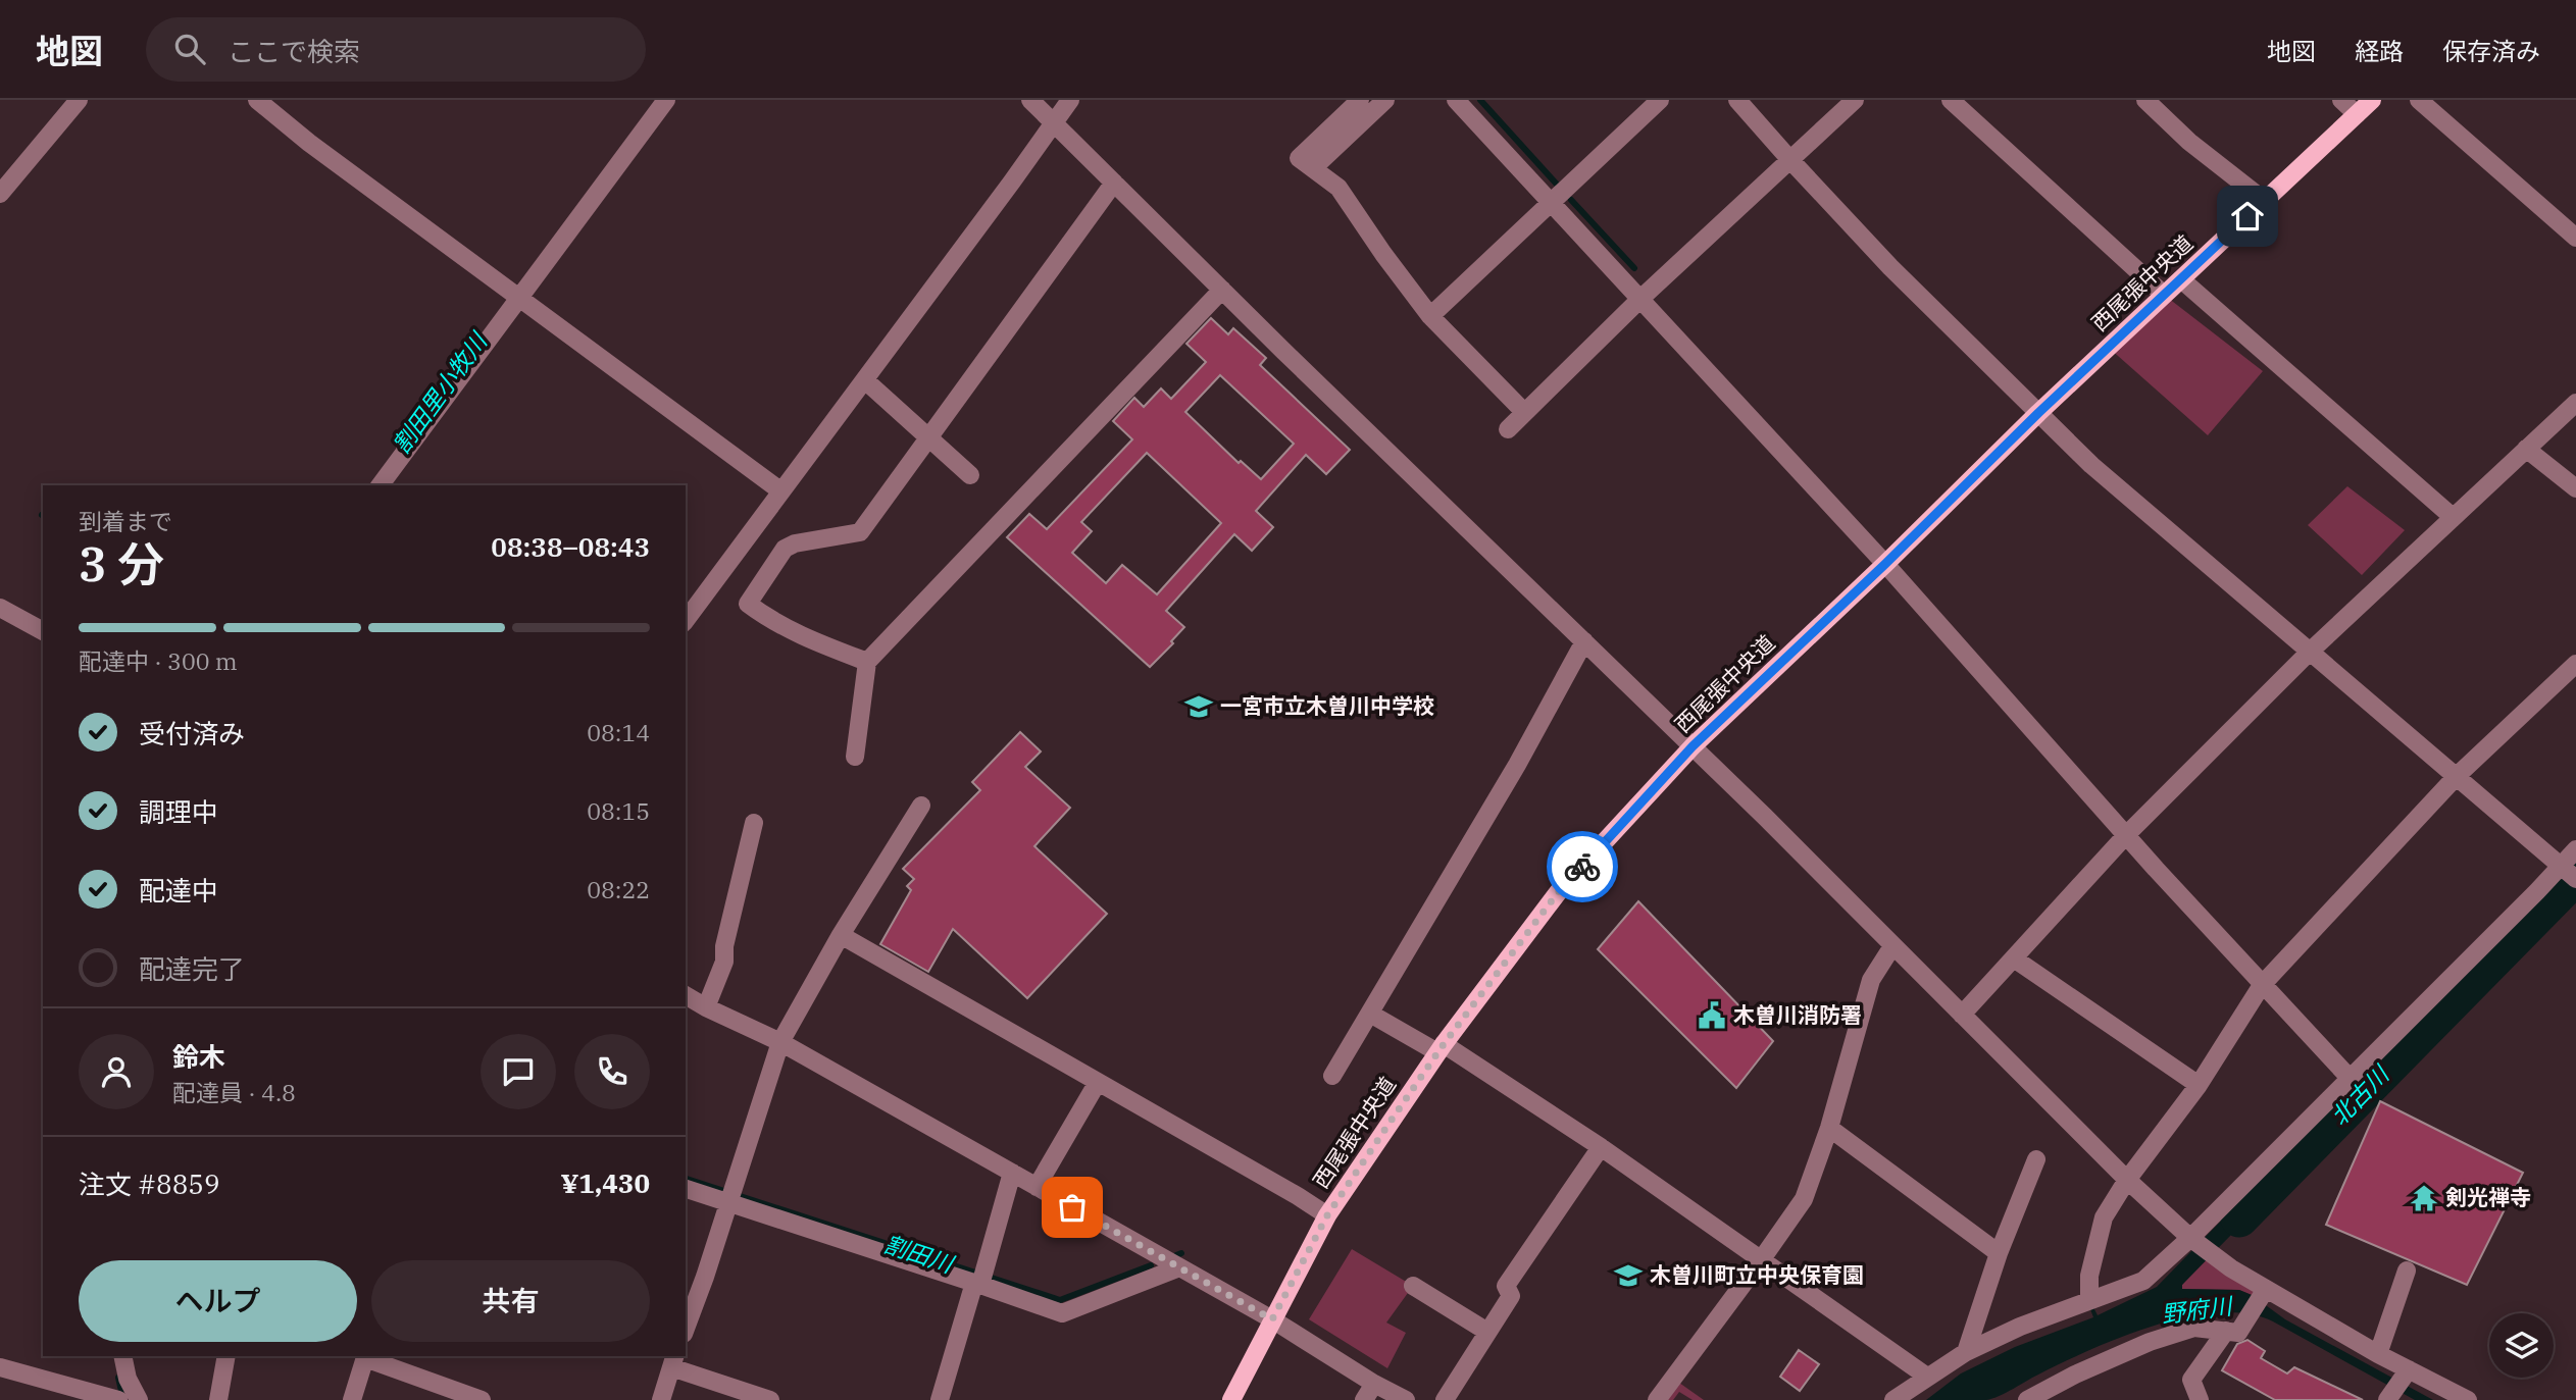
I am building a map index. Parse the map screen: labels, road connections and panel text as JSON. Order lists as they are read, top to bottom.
{
  "streets": {
    "main road": ["西尾張中央道"]
  },
  "water": [
    "割田里小牧川",
    "北古川",
    "割田川",
    "野府川"
  ],
  "places": {
    "school or university": ["一宮市立木曽川中学校", "木曽川町立中央保育園"],
    "public building": ["木曽川消防署"],
    "temple": ["剣光禅寺"]
  },
  "page": {
    "header": "地図",
    "search": "ここで検索",
    "nav": ["地図", "経路", "保存済み"],
    "heading": ["3 分", "到着まで", "08:38–08:43"],
    "panel": [
      "鈴木",
      "配達員 · 4.8",
      "注文 #8859",
      "¥1,430"
    ],
    "bar": "配達中 · 300 m",
    "list": [
      ["受付済み", "08:14"],
      ["調理中", "08:15"],
      ["配達中", "08:22"],
      "配達完了"
    ],
    "buttons": ["ヘルプ", "共有"]
  }
}
